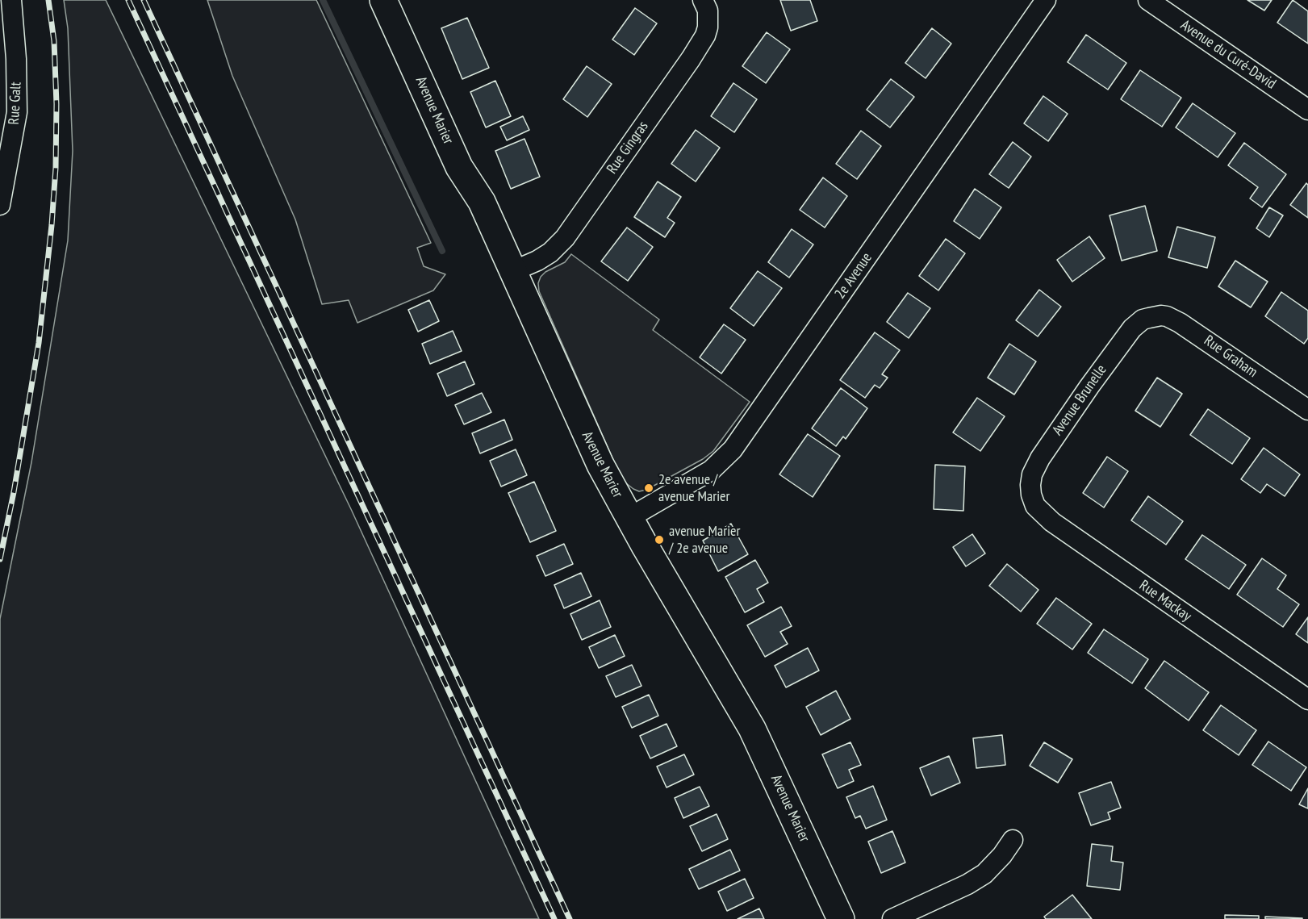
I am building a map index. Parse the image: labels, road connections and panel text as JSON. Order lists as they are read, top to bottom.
{
  "streets": {
    "street": [
      "Avenue du Curé-David",
      "Rue Galt",
      "Avenue Marier",
      "Rue Gingras",
      "2e Avenue",
      "Rue Graham",
      "Avenue Brunelle",
      "Rue Mackay"
    ]
  },
  "crossings": [
    ["Avenue Marier", "Rue Gingras"],
    ["Avenue Marier", "2e Avenue"],
    ["Rue Graham", "Avenue Brunelle"],
    ["Avenue Brunelle", "Rue Mackay"]
  ],
  "places": ["2e avenue / avenue Marier", "avenue Marier / 2e avenue"]
}
